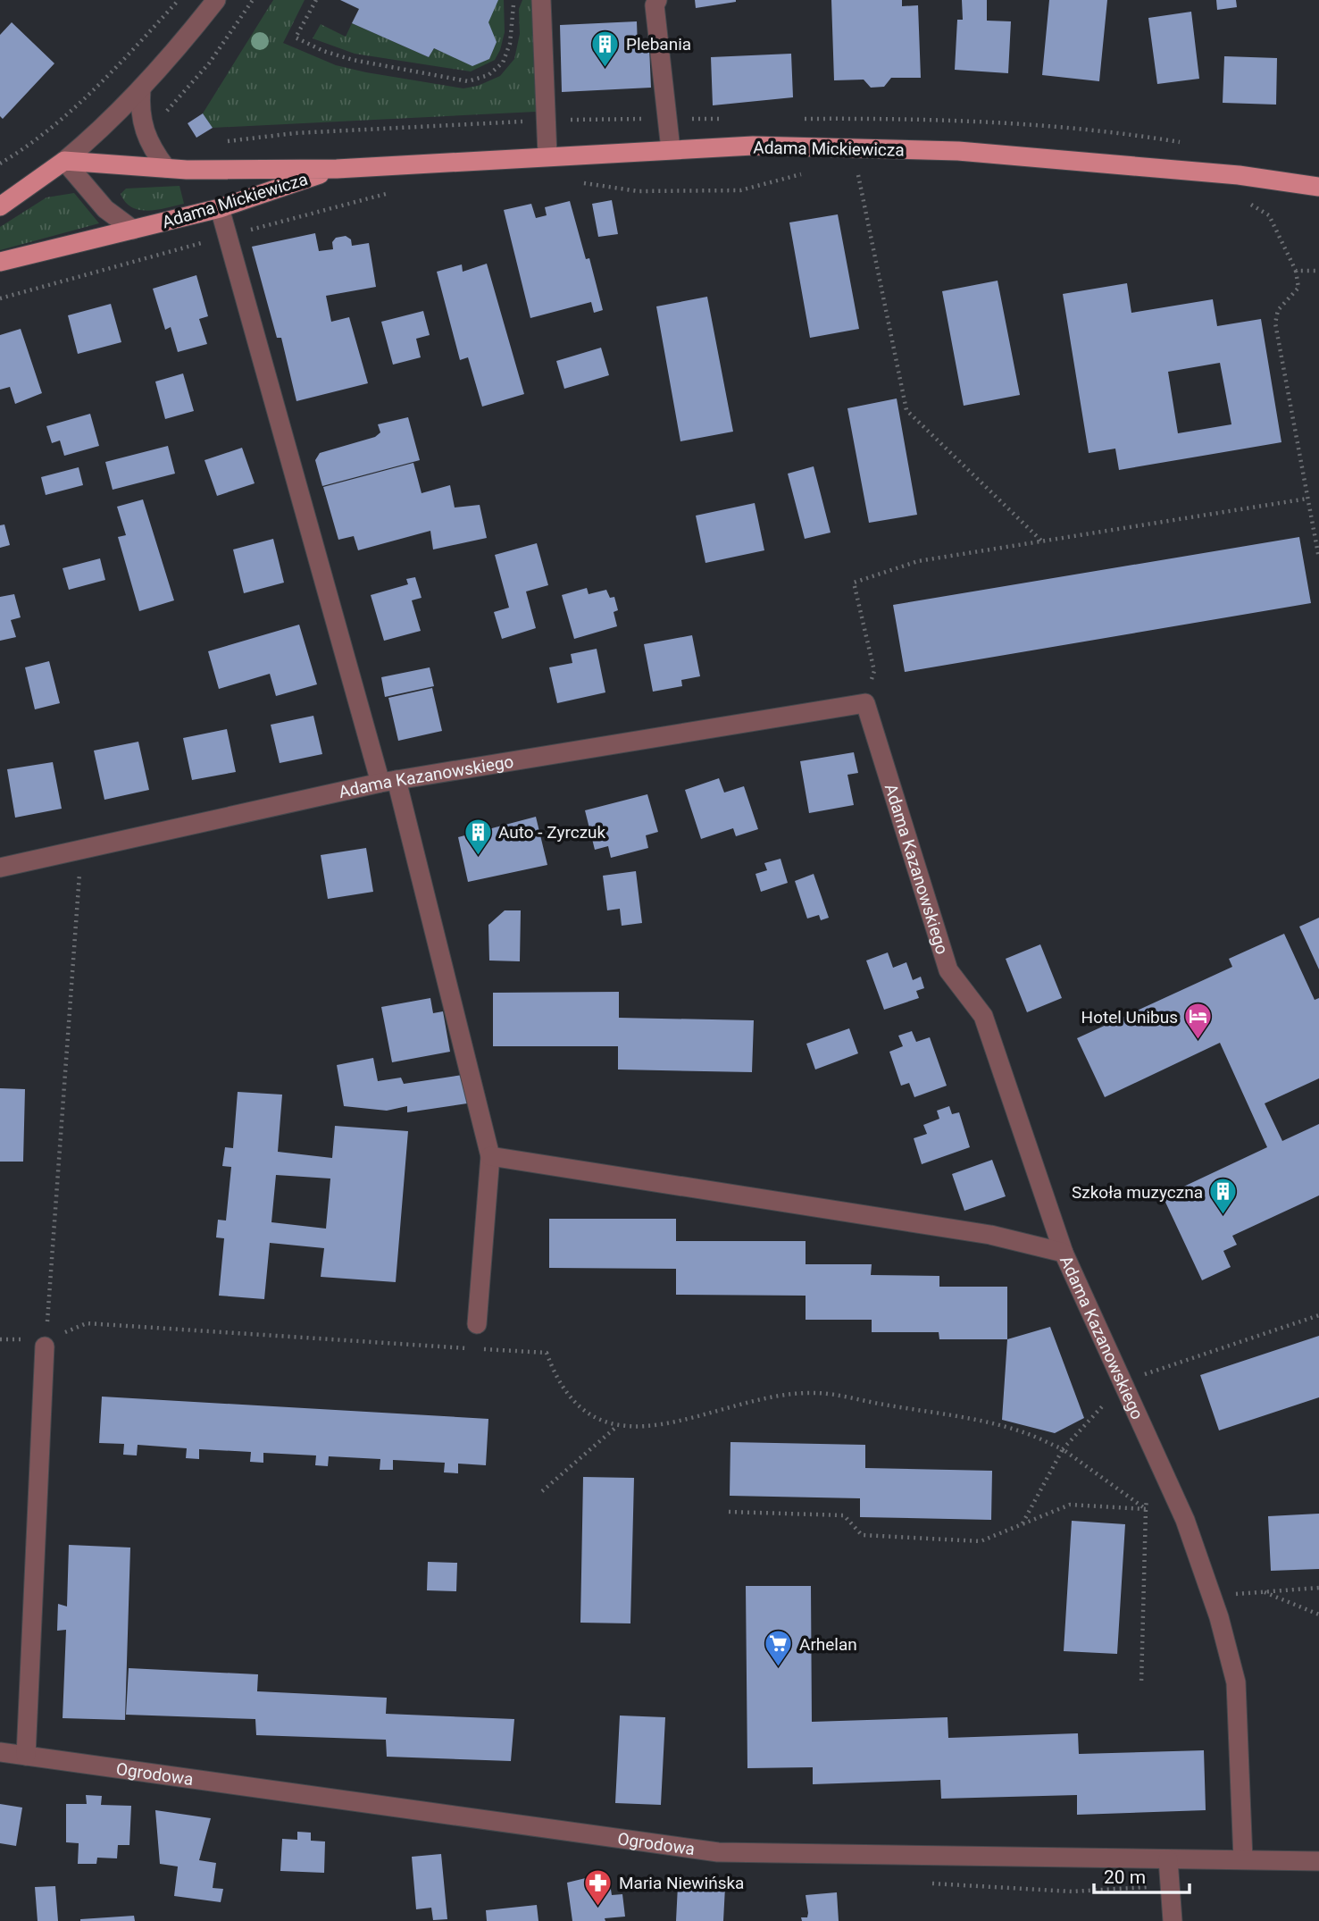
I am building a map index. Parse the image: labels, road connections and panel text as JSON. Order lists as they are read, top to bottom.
{
  "streets": {
    "main road": ["Adama Mickiewicza"],
    "street": ["Adama Kazanowskiego", "Ogrodowa"]
  },
  "crossings": [
    ["Adama Kazanowskiego", "Ogrodowa"]
  ],
  "places": {
    "building": ["Plebania", "Auto - Zyrczuk", "Szkoła muzyczna"],
    "hotel": ["Hotel Unibus"],
    "supermarket": ["Arhelan"],
    "pharmacy": ["Maria Niewińska"]
  },
  "scale_bar": "20 m"
}
